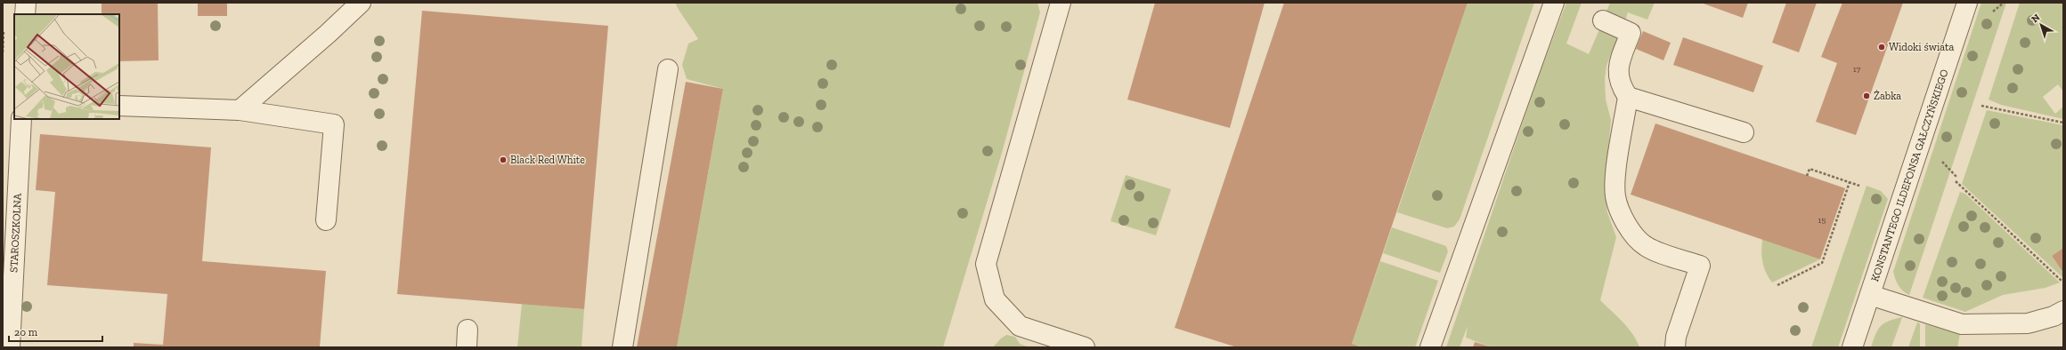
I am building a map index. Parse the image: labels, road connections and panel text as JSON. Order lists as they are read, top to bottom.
{
  "streets": {
    "street": ["KONSTANTEGO ILDEFONSA GAŁCZYŃSKIEGO", "STAROSZKOLNA"]
  },
  "places": ["Widoki świata", "Żabka", "Black Red White"],
  "house_numbers": ["17", "15"],
  "scale_bar": "20 m",
  "north": "top left"
}
